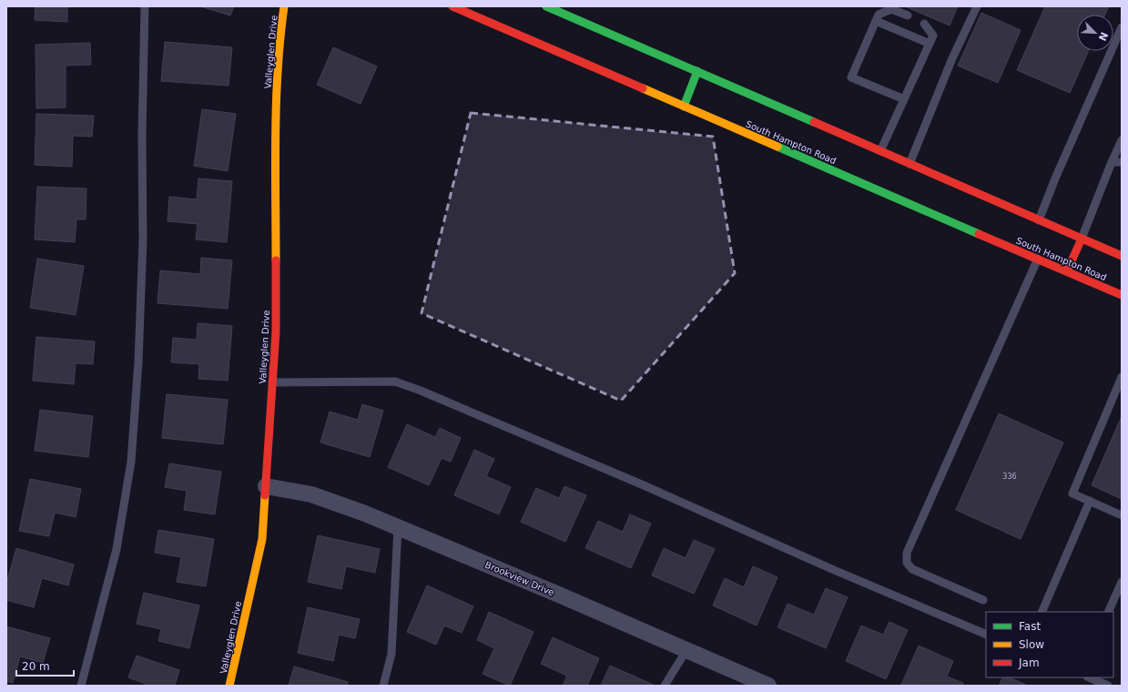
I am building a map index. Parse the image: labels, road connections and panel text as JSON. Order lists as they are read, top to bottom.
{
  "streets": {
    "main road": ["Valleyglen Drive", "South Hampton Road"],
    "street": ["Brookview Drive"]
  },
  "crossings": [
    ["Valleyglen Drive", "Brookview Drive"]
  ],
  "house_numbers": ["336"],
  "legend": ["Fast", "Slow", "Jam"],
  "scale_bar": "20 m",
  "north": "bottom right"
}
